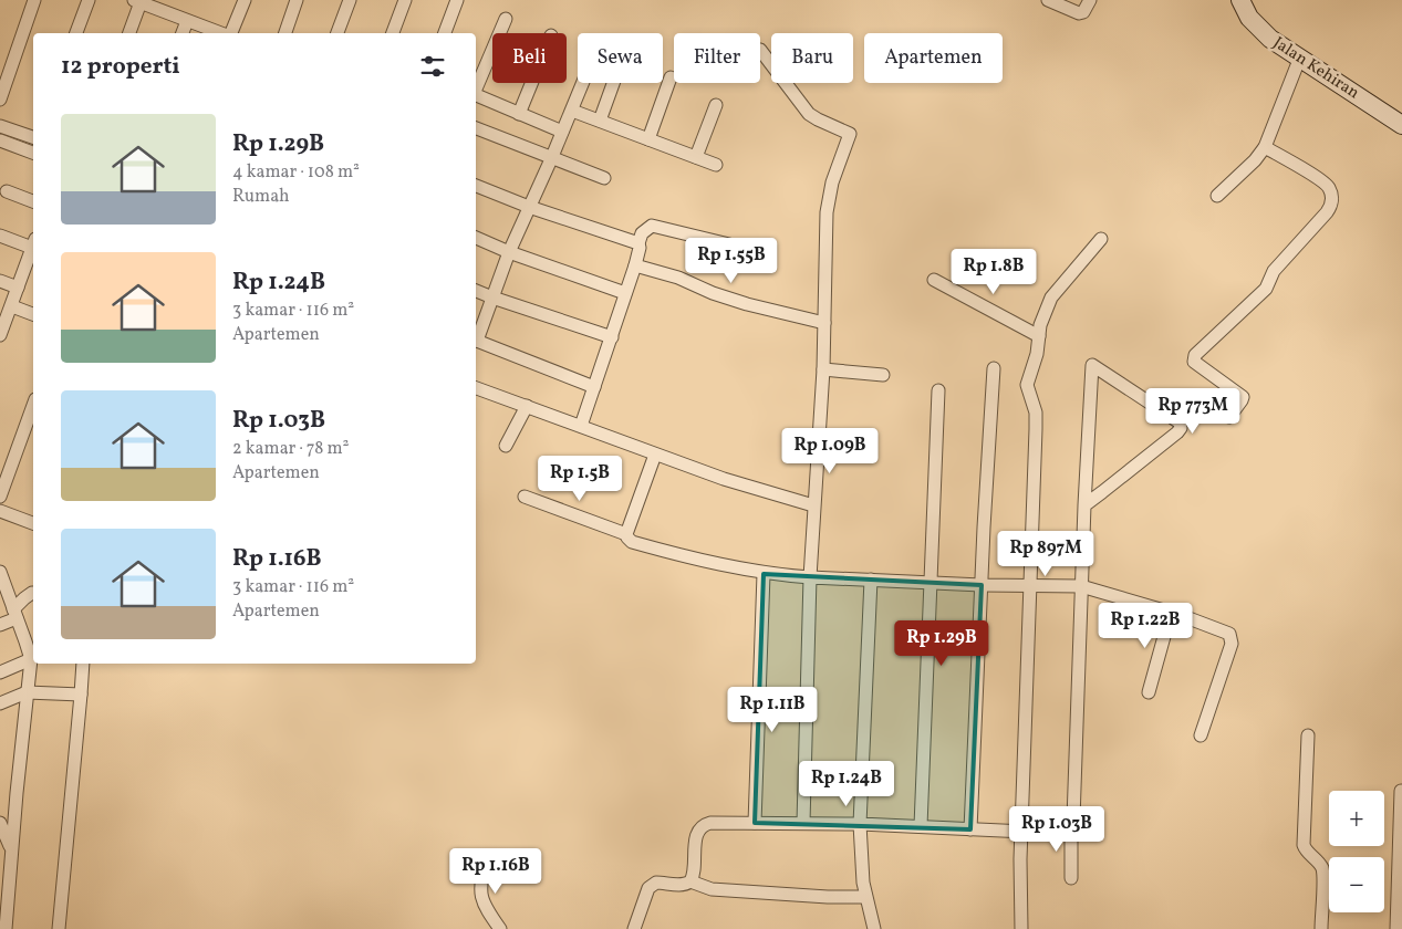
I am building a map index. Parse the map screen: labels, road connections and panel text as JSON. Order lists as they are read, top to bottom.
{
  "streets": {
    "street": ["Jalan Kehiran"]
  },
  "page": {
    "chip": [
      "Beli",
      "Sewa",
      "Filter",
      "Baru",
      "Apartemen"
    ],
    "heading": "12 properti",
    "list": [
      {
        "name": "Rp 1.29B",
        "note": "4 kamar · 108 m² · Rumah"
      },
      {
        "name": "Rp 1.24B",
        "note": "3 kamar · 116 m² · Apartemen"
      },
      {
        "name": "Rp 1.03B",
        "note": "2 kamar · 78 m² · Apartemen"
      },
      {
        "name": "Rp 1.16B",
        "note": "3 kamar · 116 m² · Apartemen"
      }
    ],
    "price": [
      "Rp 1.55B",
      "Rp 1.8B",
      "Rp 773M",
      "Rp 1.09B",
      "Rp 1.5B",
      "Rp 897M",
      "Rp 1.22B",
      "Rp 1.29B",
      "Rp 1.11B",
      "Rp 1.24B",
      "Rp 1.03B",
      "Rp 1.16B"
    ],
    "map_buttons": ["+", "−"]
  }
}
